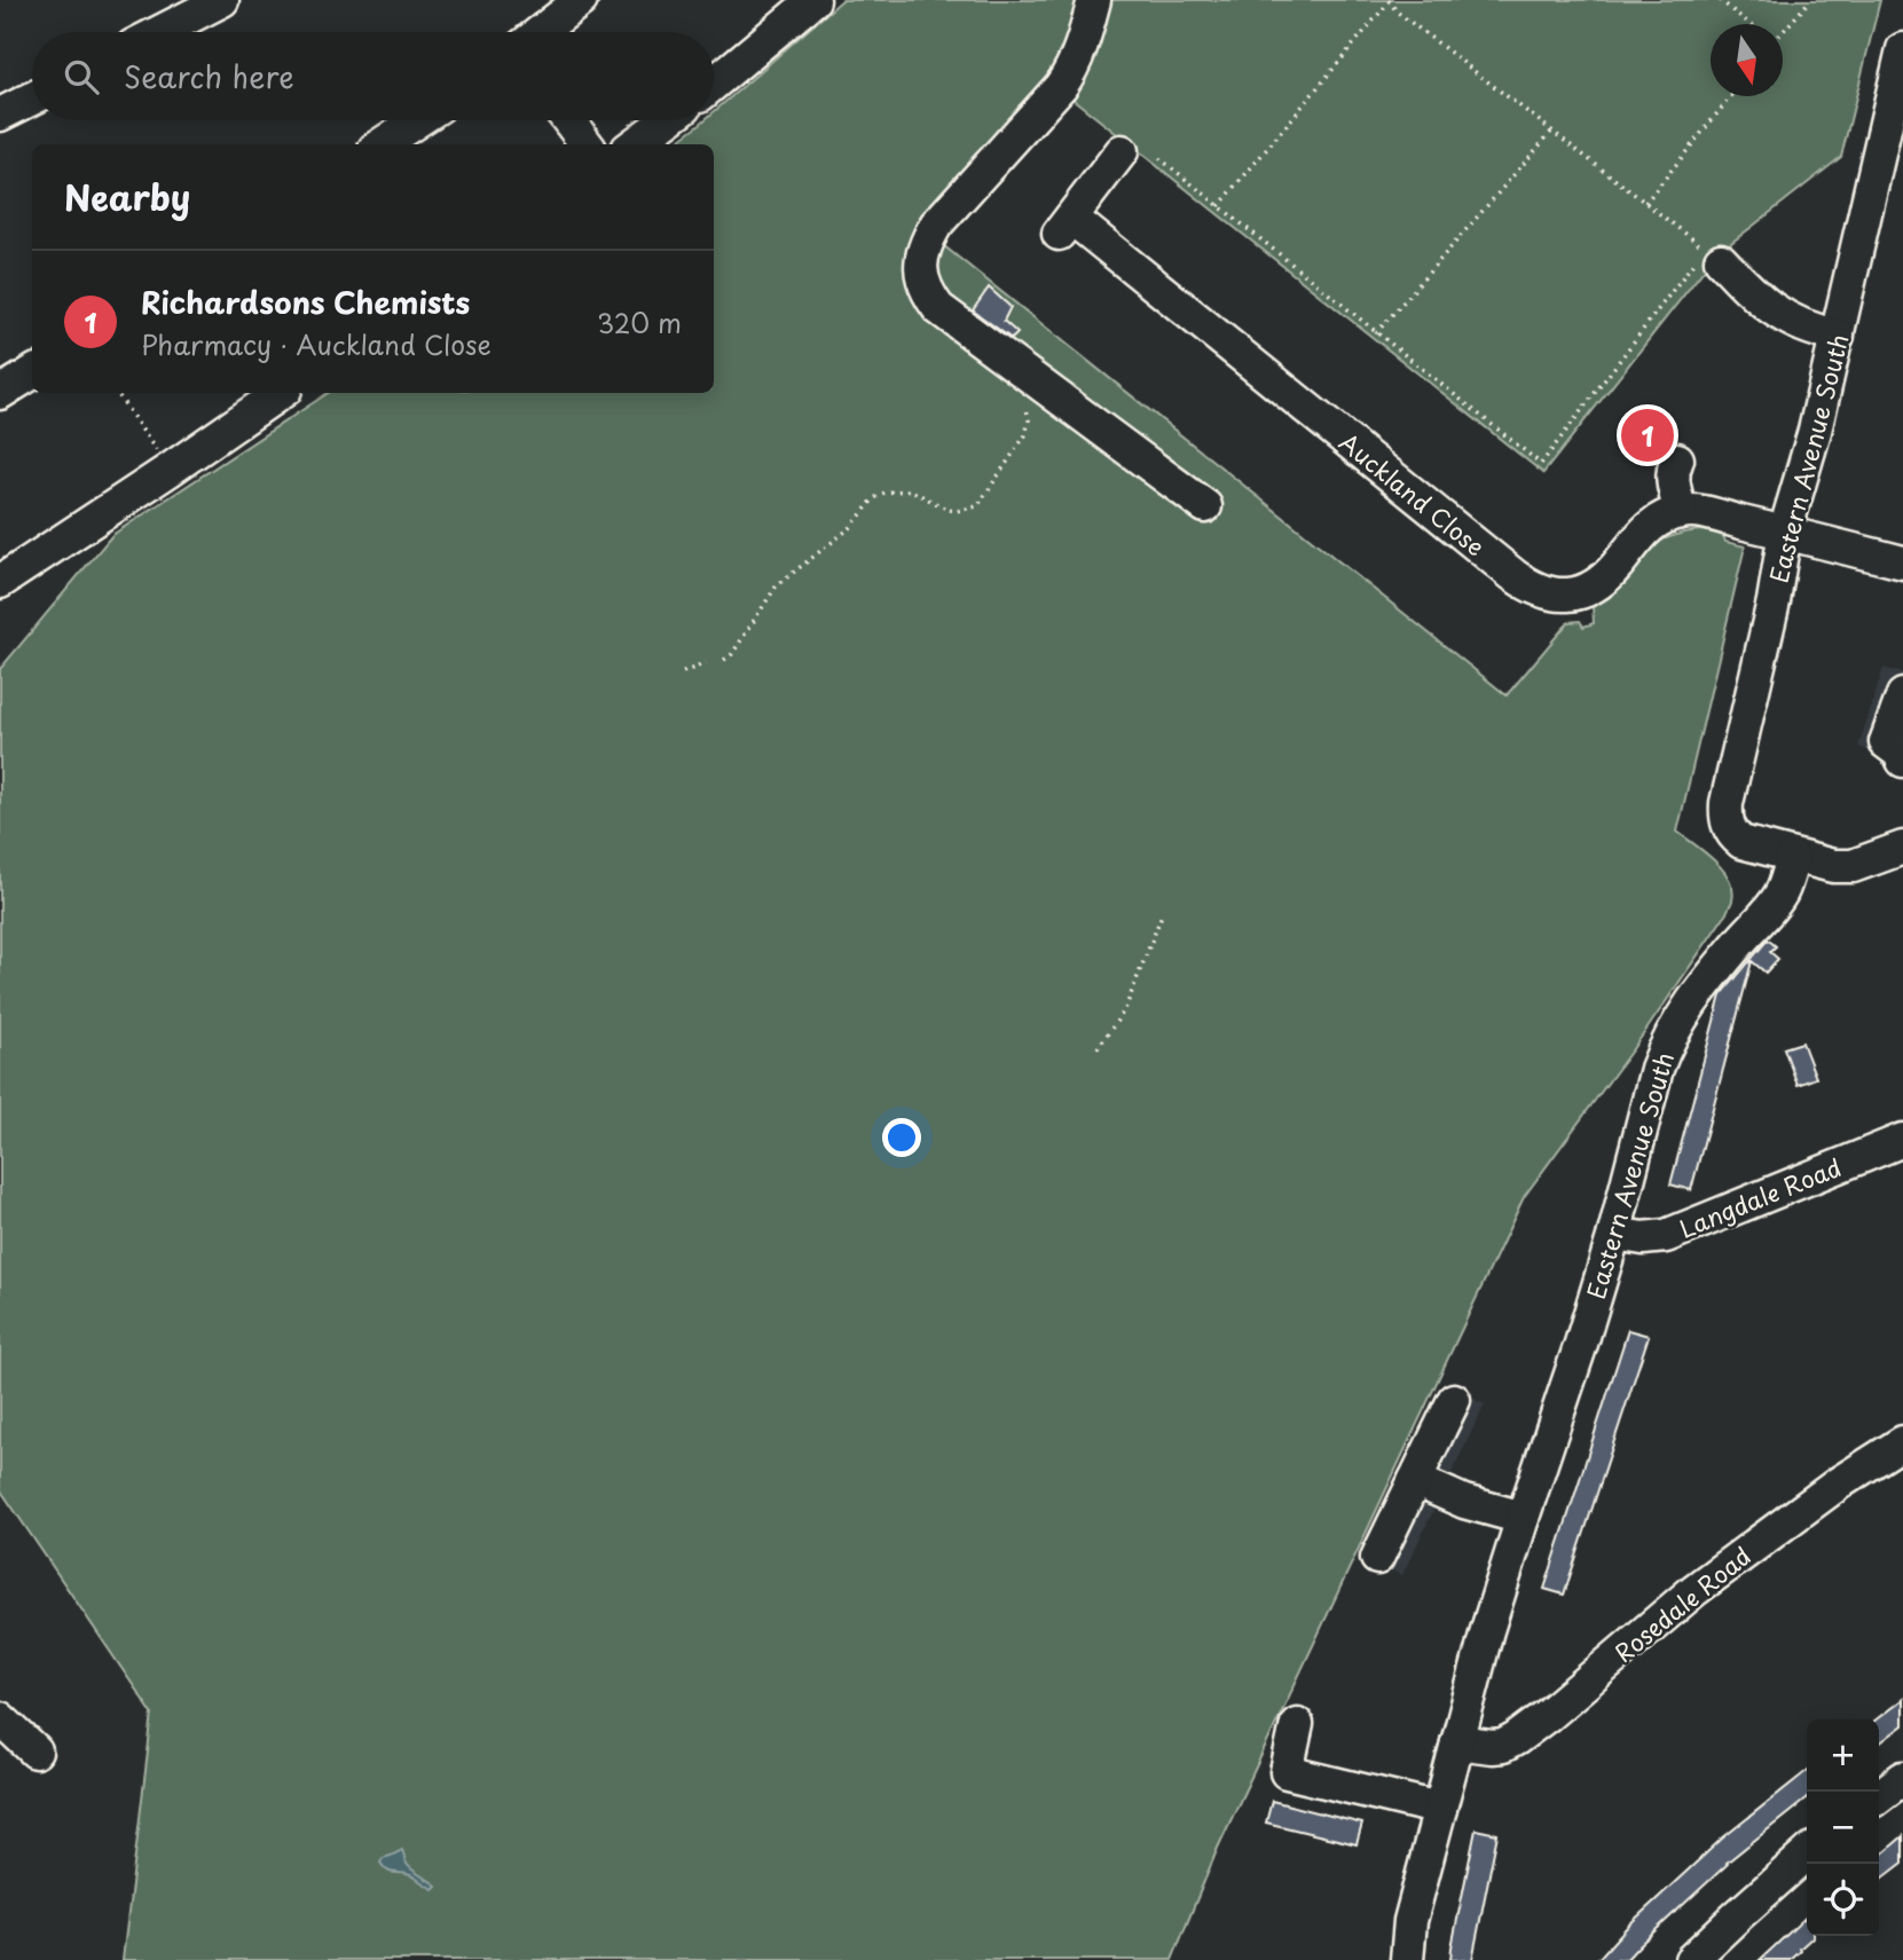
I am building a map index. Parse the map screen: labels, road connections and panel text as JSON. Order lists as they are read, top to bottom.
{
  "streets": {
    "street": [
      "Eastern Avenue South",
      "Auckland Close",
      "Langdale Road",
      "Rosedale Road"
    ]
  },
  "crossings": [
    ["Eastern Avenue South", "Langdale Road"],
    ["Eastern Avenue South", "Rosedale Road"]
  ],
  "north": "bottom",
  "page": {
    "search": "Search here",
    "heading": "Nearby",
    "list": [
      {
        "mark": "1",
        "name": "Richardsons Chemists",
        "note": "Pharmacy · Auckland Close",
        "value": "320 m"
      }
    ],
    "pins": "1",
    "map_buttons": ["+", "−"]
  }
}
